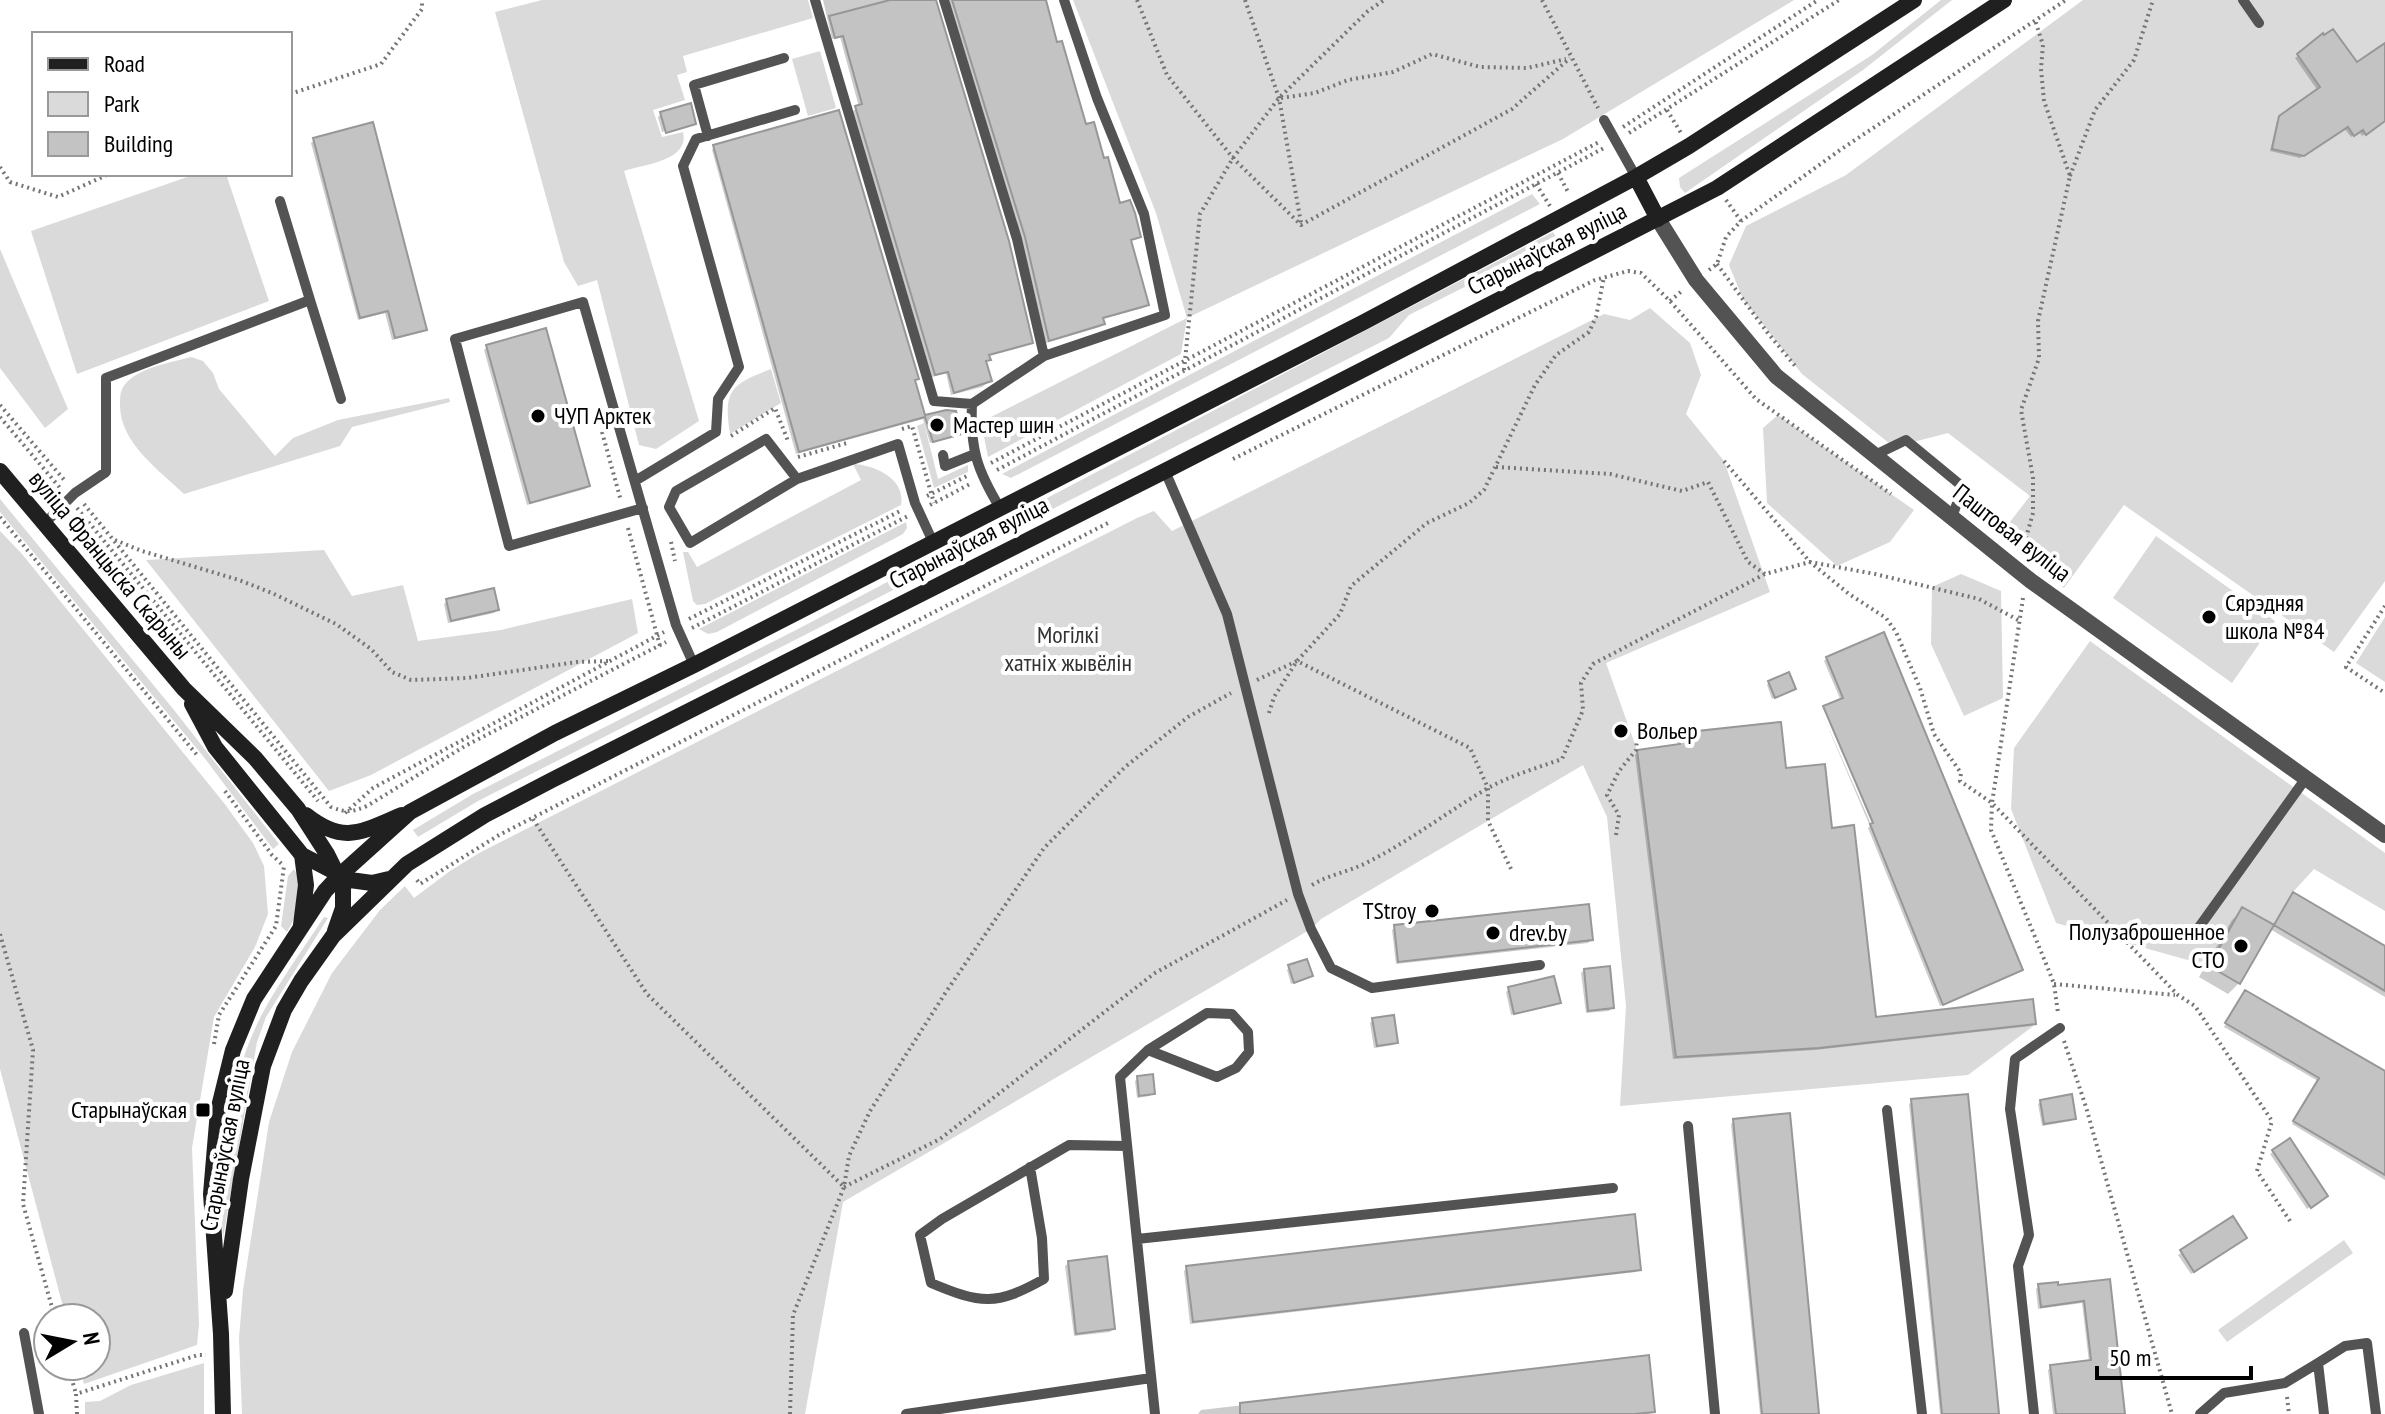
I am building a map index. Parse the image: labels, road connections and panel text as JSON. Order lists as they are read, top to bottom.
{
  "streets": {
    "main road": ["Старынаўская вуліца", "вуліца Францыска Скарыны"],
    "street": ["Паштовая вуліца"]
  },
  "crossings": [
    ["Старынаўская вуліца", "Паштовая вуліца"],
    ["Старынаўская вуліца", "вуліца Францыска Скарыны"]
  ],
  "parks": ["Могілкі хатніх жывёлін"],
  "places": {
    "other": [
      "ЧУП Арктек",
      "Мастер шин",
      "Сярэдняя школа №84",
      "Вольер",
      "TStroy",
      "drev.by",
      "Полузаброшенное СТО"
    ],
    "transit": ["Старынаўская"]
  },
  "legend": ["Road", "Park", "Building"],
  "scale_bar": "50 m",
  "north": "right"
}
